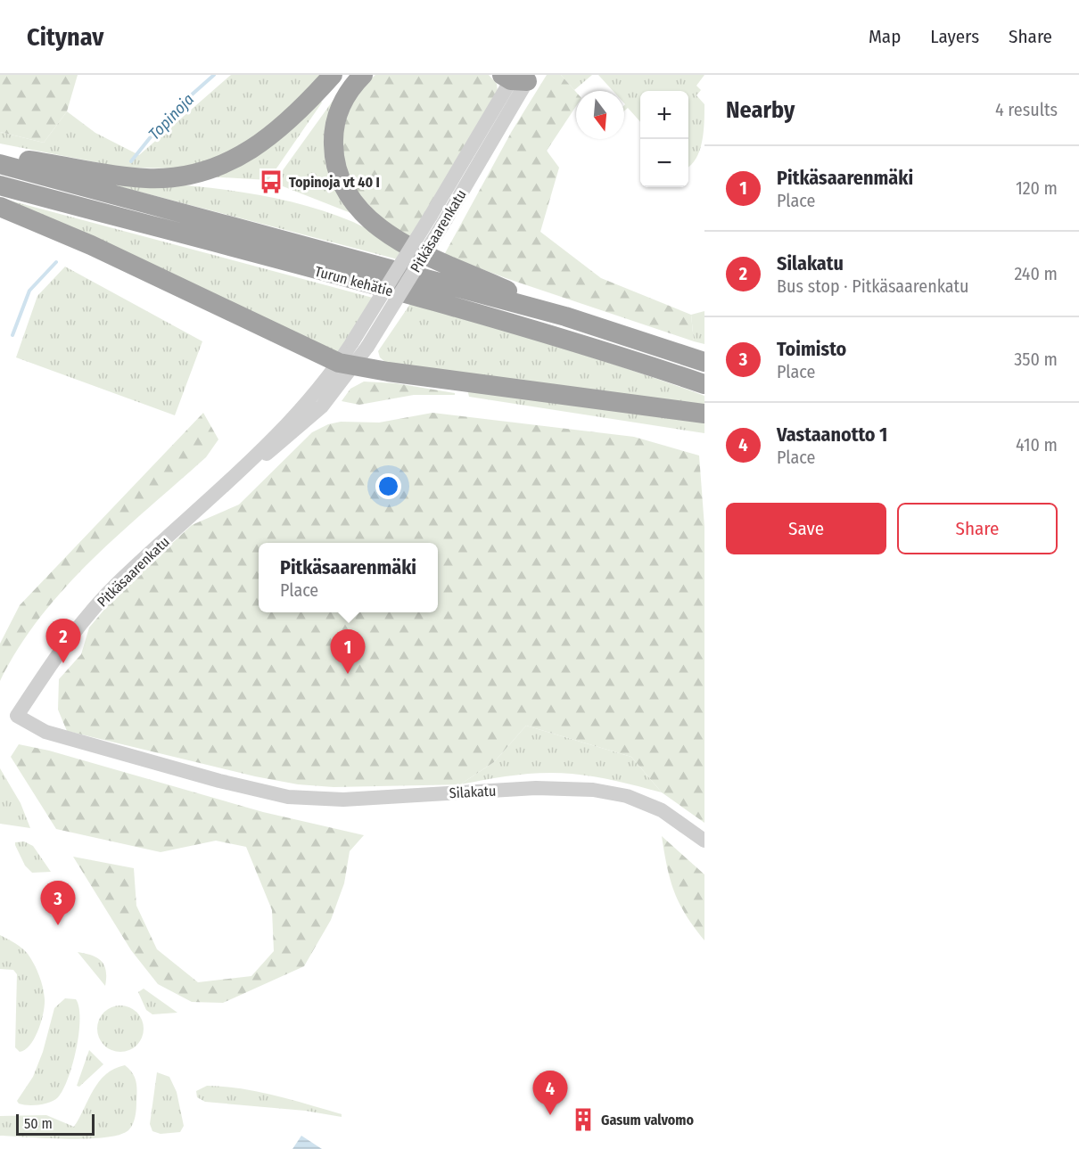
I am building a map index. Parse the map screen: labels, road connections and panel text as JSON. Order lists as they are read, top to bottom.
{
  "streets": {
    "highway": ["Turun kehätie"],
    "street": ["Pitkäsaarenkatu", "Silakatu"]
  },
  "crossings": [
    ["Pitkäsaarenkatu", "Silakatu"]
  ],
  "water": ["Topinoja"],
  "places": {
    "bus stop": ["Topinoja vt 40 I"],
    "building": ["Gasum valvomo"]
  },
  "scale_bar": "50 m",
  "north": "bottom",
  "page": {
    "header": "Citynav",
    "nav": ["Map", "Layers", "Share"],
    "heading": ["Nearby", "4 results"],
    "map_buttons": ["+", "−"],
    "list": [
      {
        "mark": "1",
        "name": "Pitkäsaarenmäki",
        "note": "Place",
        "value": "120 m"
      },
      {
        "mark": "2",
        "name": "Silakatu",
        "note": "Bus stop · Pitkäsaarenkatu",
        "value": "240 m"
      },
      {
        "mark": "3",
        "name": "Toimisto",
        "note": "Place",
        "value": "350 m"
      },
      {
        "mark": "4",
        "name": "Vastaanotto 1",
        "note": "Place",
        "value": "410 m"
      }
    ],
    "buttons": ["Save", "Share"],
    "popup": ["Pitkäsaarenmäki", "Place"],
    "pins": [
      "2",
      "1",
      "3",
      "4"
    ],
    "scale": "50 m"
  }
}
